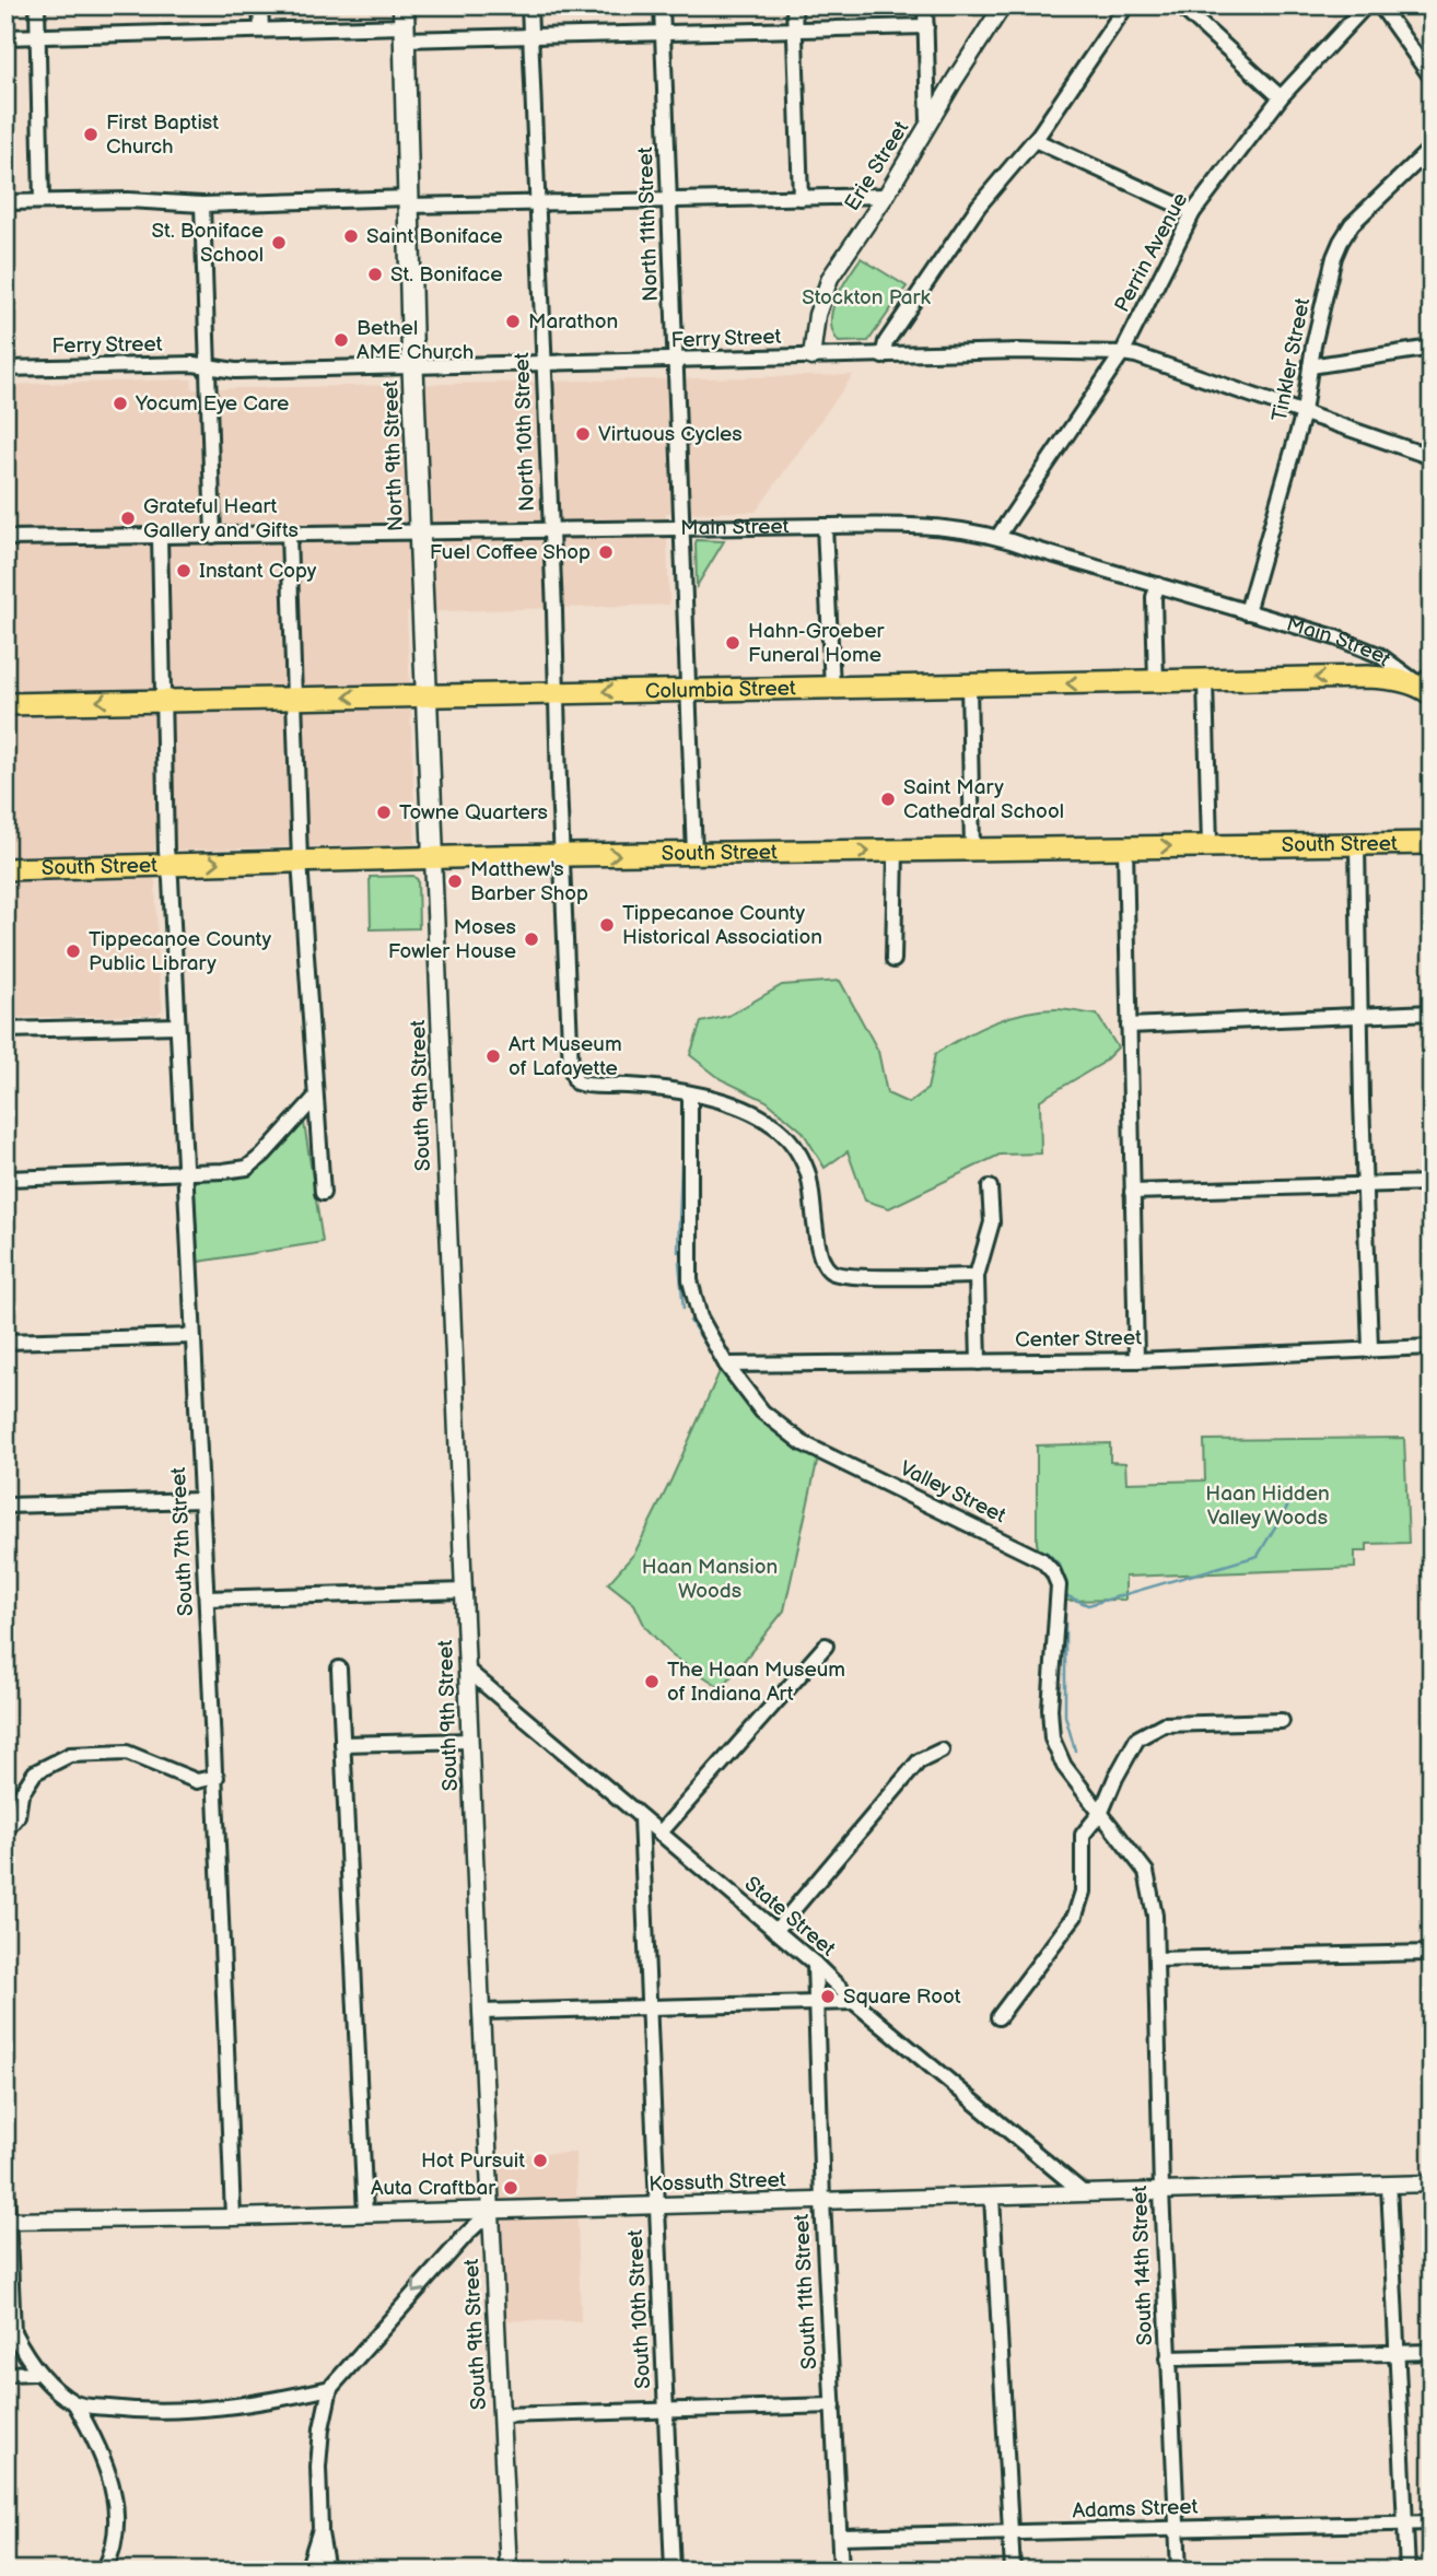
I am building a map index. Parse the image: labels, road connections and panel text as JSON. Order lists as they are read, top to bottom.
{
  "streets": {
    "main road": ["North 9th Street", "Columbia Street", "South Street"],
    "street": [
      "Erie Street",
      "North 11th Street",
      "Perrin Avenue",
      "Ferry Street",
      "Tinkler Street",
      "North 10th Street",
      "Main Street",
      "South 9th Street",
      "Center Street",
      "Valley Street",
      "South 7th Street",
      "State Street",
      "Kossuth Street",
      "South 14th Street",
      "South 11th Street",
      "South 10th Street",
      "Adams Street"
    ]
  },
  "crossings": [
    ["Erie Street", "Ferry Street"],
    ["North 11th Street", "Ferry Street"],
    ["North 11th Street", "Main Street"],
    ["North 11th Street", "Columbia Street"],
    ["North 11th Street", "South Street"],
    ["Perrin Avenue", "Ferry Street"],
    ["Perrin Avenue", "Main Street"],
    ["Ferry Street", "Tinkler Street"],
    ["Ferry Street", "North 10th Street"],
    ["Ferry Street", "North 9th Street"],
    ["Tinkler Street", "Main Street"],
    ["North 10th Street", "Main Street"],
    ["North 10th Street", "Columbia Street"],
    ["North 10th Street", "South Street"],
    ["North 9th Street", "Main Street"],
    ["North 9th Street", "Columbia Street"],
    ["North 9th Street", "South Street"],
    ["North 9th Street", "South 9th Street"],
    ["Main Street", "Columbia Street"],
    ["Main Street", "South 7th Street"],
    ["Columbia Street", "South 7th Street"],
    ["South Street", "South 9th Street"],
    ["South Street", "South 7th Street"],
    ["South 9th Street", "State Street"],
    ["South 9th Street", "Kossuth Street"],
    ["Center Street", "Valley Street"],
    ["Valley Street", "South 14th Street"],
    ["South 7th Street", "Kossuth Street"],
    ["State Street", "Kossuth Street"],
    ["State Street", "South 11th Street"],
    ["State Street", "South 10th Street"],
    ["Kossuth Street", "South 14th Street"],
    ["Kossuth Street", "South 11th Street"],
    ["Kossuth Street", "South 10th Street"],
    ["South 14th Street", "Adams Street"],
    ["South 11th Street", "Adams Street"]
  ],
  "one_way": ["Columbia Street", "South Street"],
  "parks": ["Stockton Park", "Haan Hidden Valley Woods", "Haan Mansion Woods"],
  "places": [
    "First Baptist Church",
    "Saint Boniface",
    "St. Boniface School",
    "St. Boniface",
    "Marathon",
    "Bethel AME Church",
    "Yocum Eye Care",
    "Virtuous Cycles",
    "Grateful Heart Gallery and Gifts",
    "Fuel Coffee Shop",
    "Instant Copy",
    "Hahn-Groeber Funeral Home",
    "Saint Mary Cathedral School",
    "Towne Quarters",
    "Matthew's Barber Shop",
    "Tippecanoe County Historical Association",
    "Moses Fowler House",
    "Tippecanoe County Public Library",
    "Art Museum of Lafayette",
    "The Haan Museum of Indiana Art",
    "Square Root",
    "Hot Pursuit",
    "Auta Craftbar"
  ]
}
